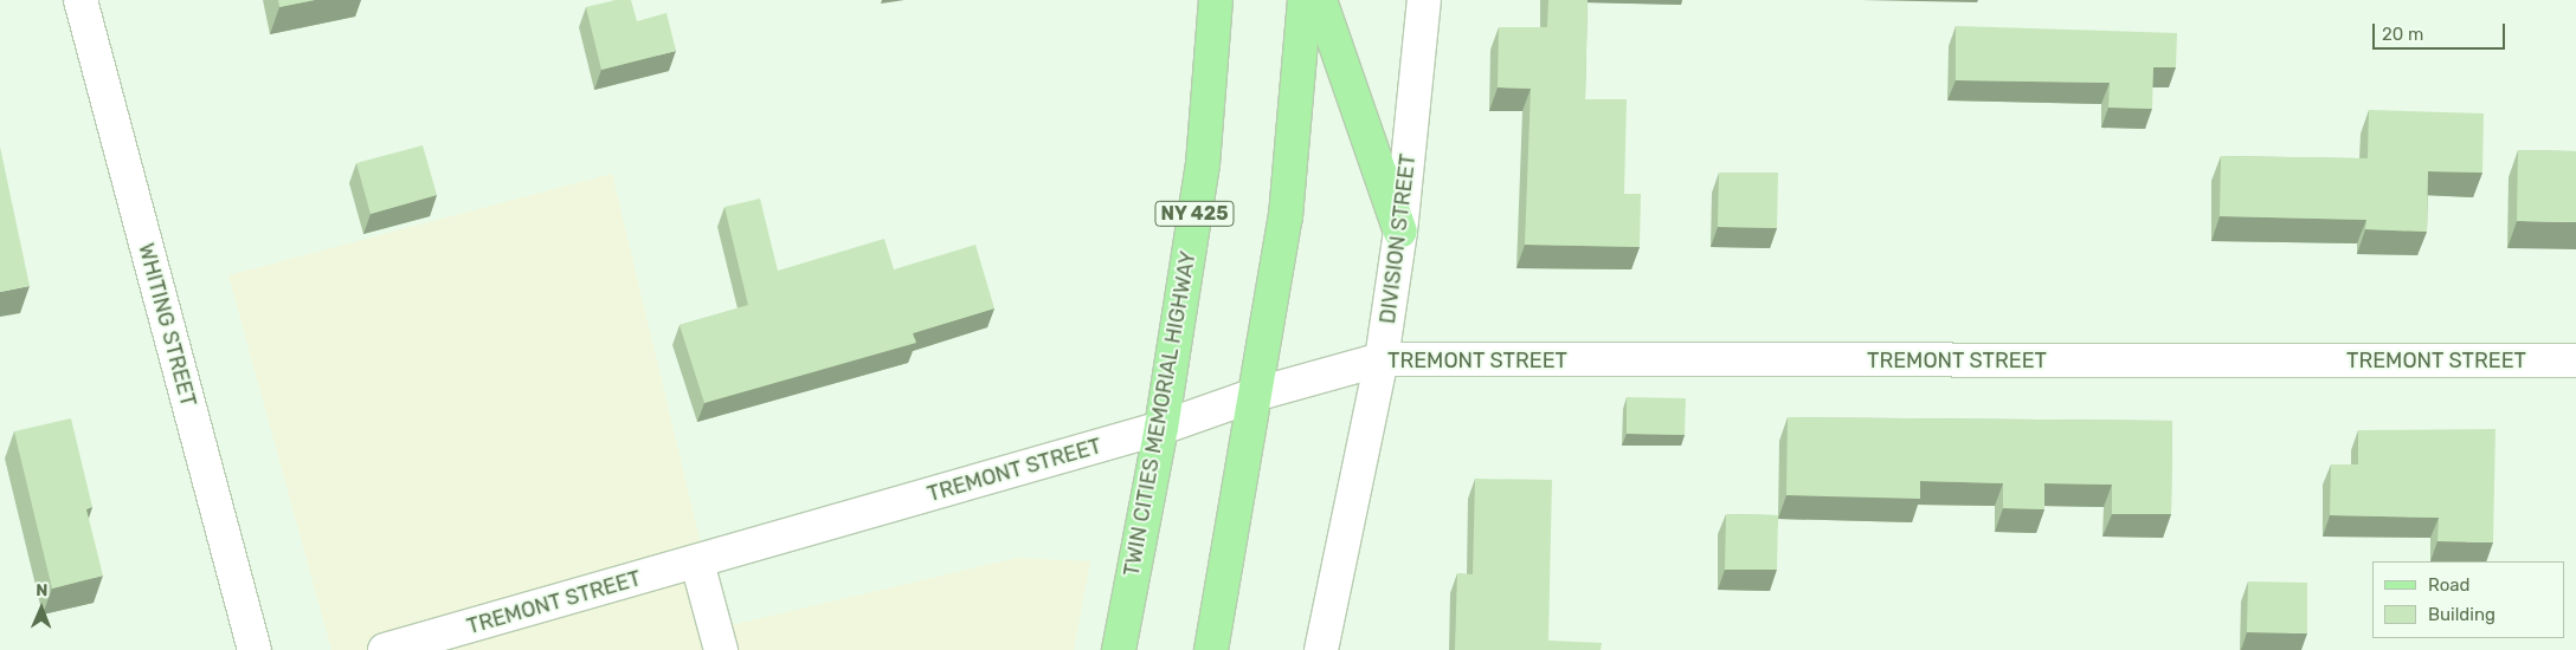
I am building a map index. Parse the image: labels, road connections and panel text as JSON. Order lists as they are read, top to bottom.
{
  "streets": {
    "main road": ["NY 425", "TWIN CITIES MEMORIAL HIGHWAY"],
    "street": ["DIVISION STREET", "WHITING STREET", "TREMONT STREET"]
  },
  "crossings": [
    ["DIVISION STREET", "TREMONT STREET"],
    ["TREMONT STREET", "TWIN CITIES MEMORIAL HIGHWAY"]
  ],
  "legend": ["Road", "Building"],
  "scale_bar": "20 m",
  "north": "top"
}
